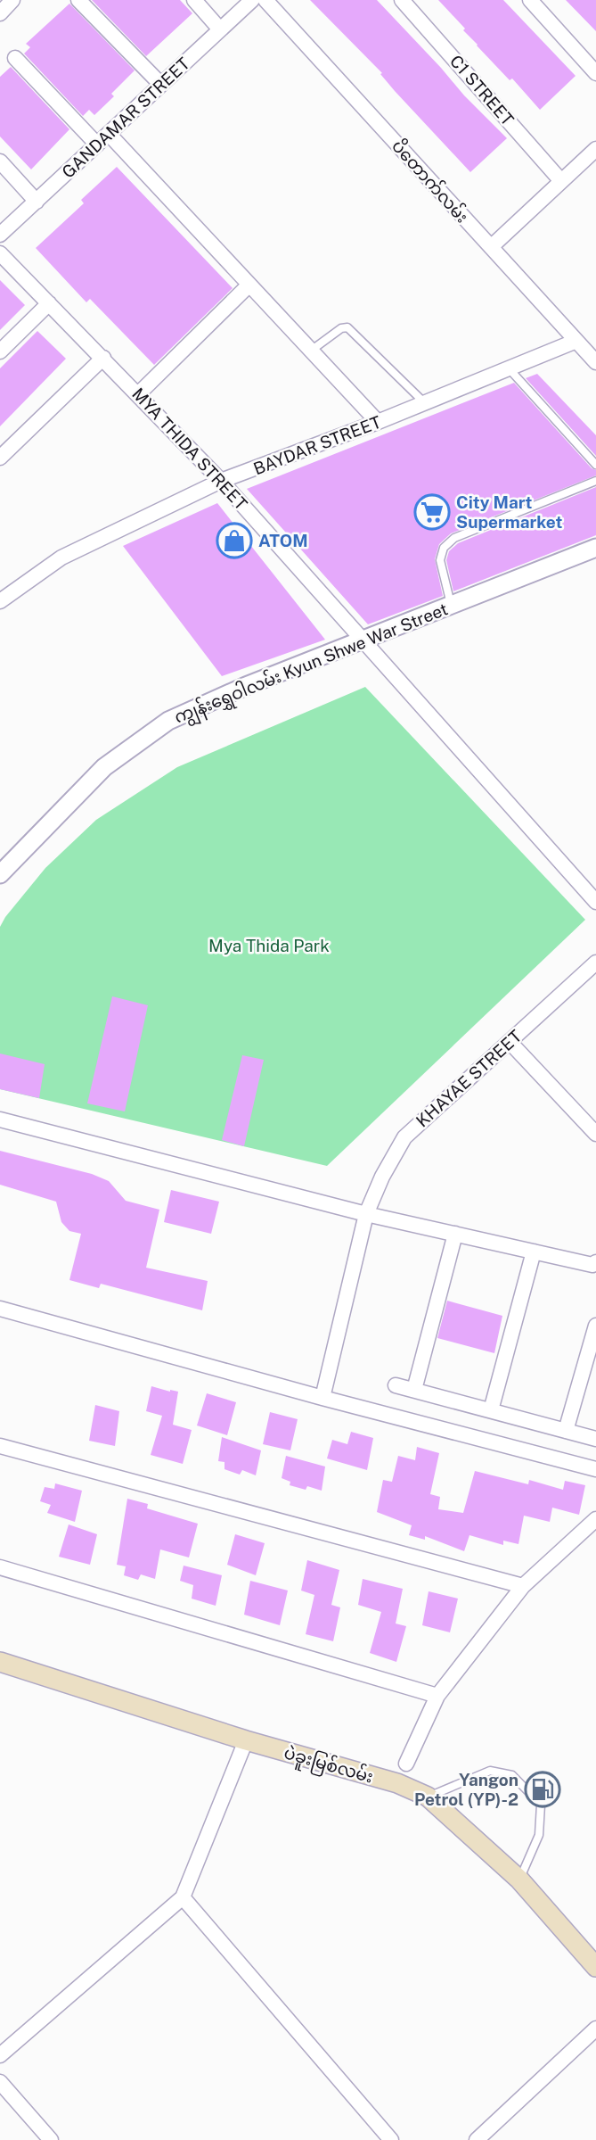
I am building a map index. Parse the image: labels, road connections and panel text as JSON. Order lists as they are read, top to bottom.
{
  "streets": {
    "main road": ["ပဲခူးမြစ်လမ်း"],
    "street": [
      "C1 STREET",
      "GANDAMAR STREET",
      "ပိတောက်လမ်း",
      "BAYDAR STREET",
      "MYA THIDA STREET",
      "ကျွန်းရွှေဝါလမ်း Kyun Shwe War Street",
      "KHAYAE STREET"
    ]
  },
  "crossings": [
    ["ပိတောက်လမ်း", "BAYDAR STREET"],
    ["BAYDAR STREET", "MYA THIDA STREET"],
    ["MYA THIDA STREET", "ကျွန်းရွှေဝါလမ်း Kyun Shwe War Street"]
  ],
  "parks": ["Mya Thida Park"],
  "places": {
    "supermarket": ["City Mart Supermarket"],
    "shop": ["ATOM"],
    "fuel station": ["Yangon Petrol (YP)-2"]
  }
}
